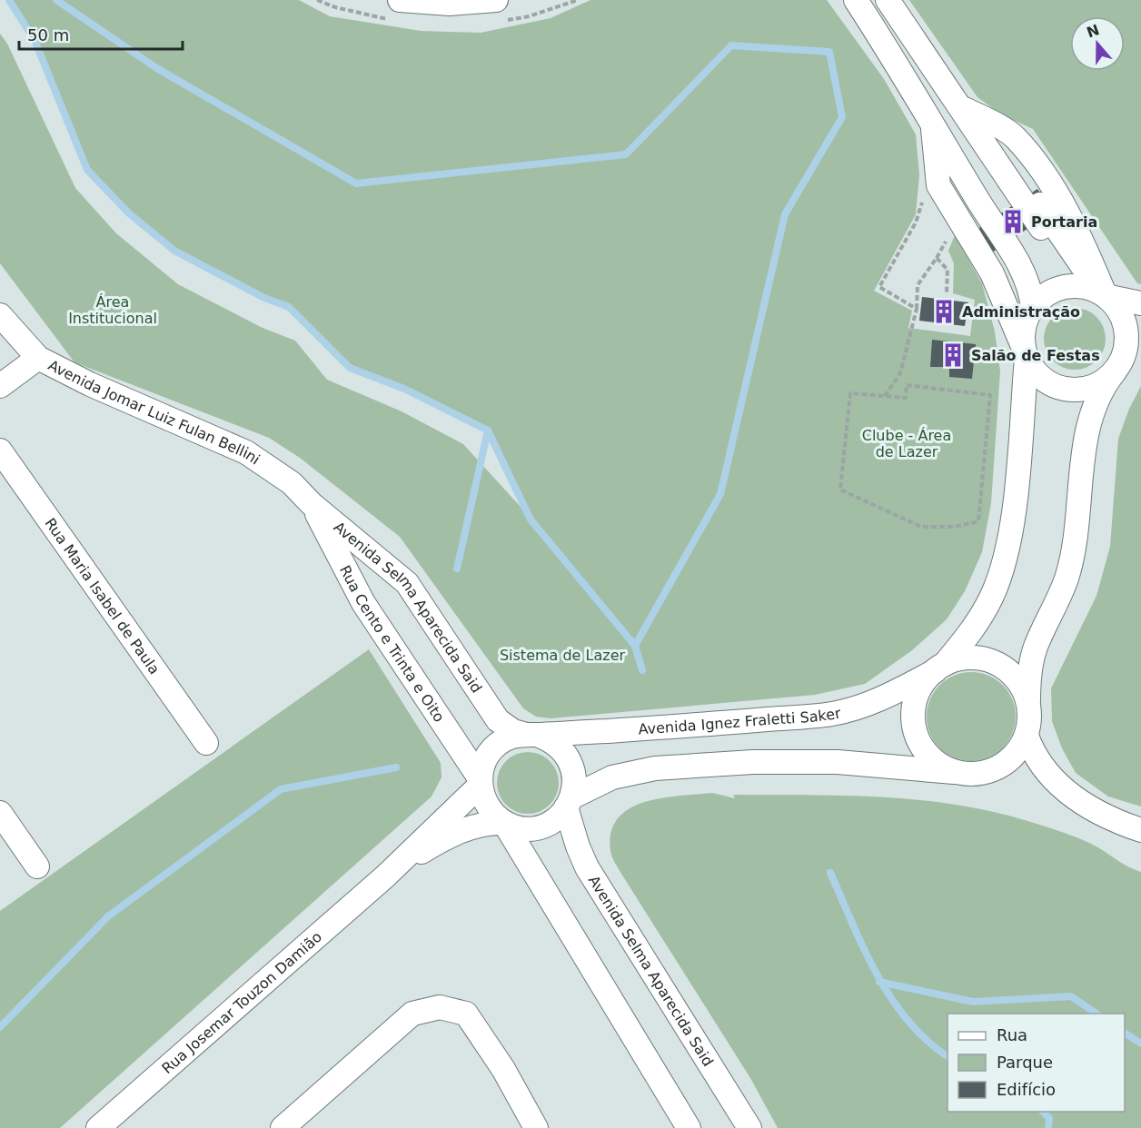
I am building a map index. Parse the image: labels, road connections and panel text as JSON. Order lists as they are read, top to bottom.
{
  "streets": {
    "street": [
      "Avenida Jomar Luiz Fulan Bellini",
      "Rua Maria Isabel de Paula",
      "Avenida Selma Aparecida Said",
      "Rua Cento e Trinta e Oito",
      "Avenida Ignez Fraletti Saker",
      "Rua Josemar Touzon Damião"
    ]
  },
  "crossings": [
    ["Avenida Jomar Luiz Fulan Bellini", "Avenida Selma Aparecida Said"],
    ["Avenida Jomar Luiz Fulan Bellini", "Rua Cento e Trinta e Oito"],
    ["Avenida Selma Aparecida Said", "Rua Cento e Trinta e Oito"],
    ["Avenida Selma Aparecida Said", "Avenida Ignez Fraletti Saker"],
    ["Avenida Selma Aparecida Said", "Rua Josemar Touzon Damião"],
    ["Rua Cento e Trinta e Oito", "Avenida Ignez Fraletti Saker"],
    ["Rua Cento e Trinta e Oito", "Rua Josemar Touzon Damião"],
    ["Avenida Ignez Fraletti Saker", "Rua Josemar Touzon Damião"]
  ],
  "parks": ["Área Institucional", "Clube - Área de Lazer", "Sistema de Lazer"],
  "places": {
    "building": ["Portaria", "Administração", "Salão de Festas"]
  },
  "legend": ["Rua", "Parque", "Edifício"],
  "scale_bar": "50 m",
  "north": "top"
}
